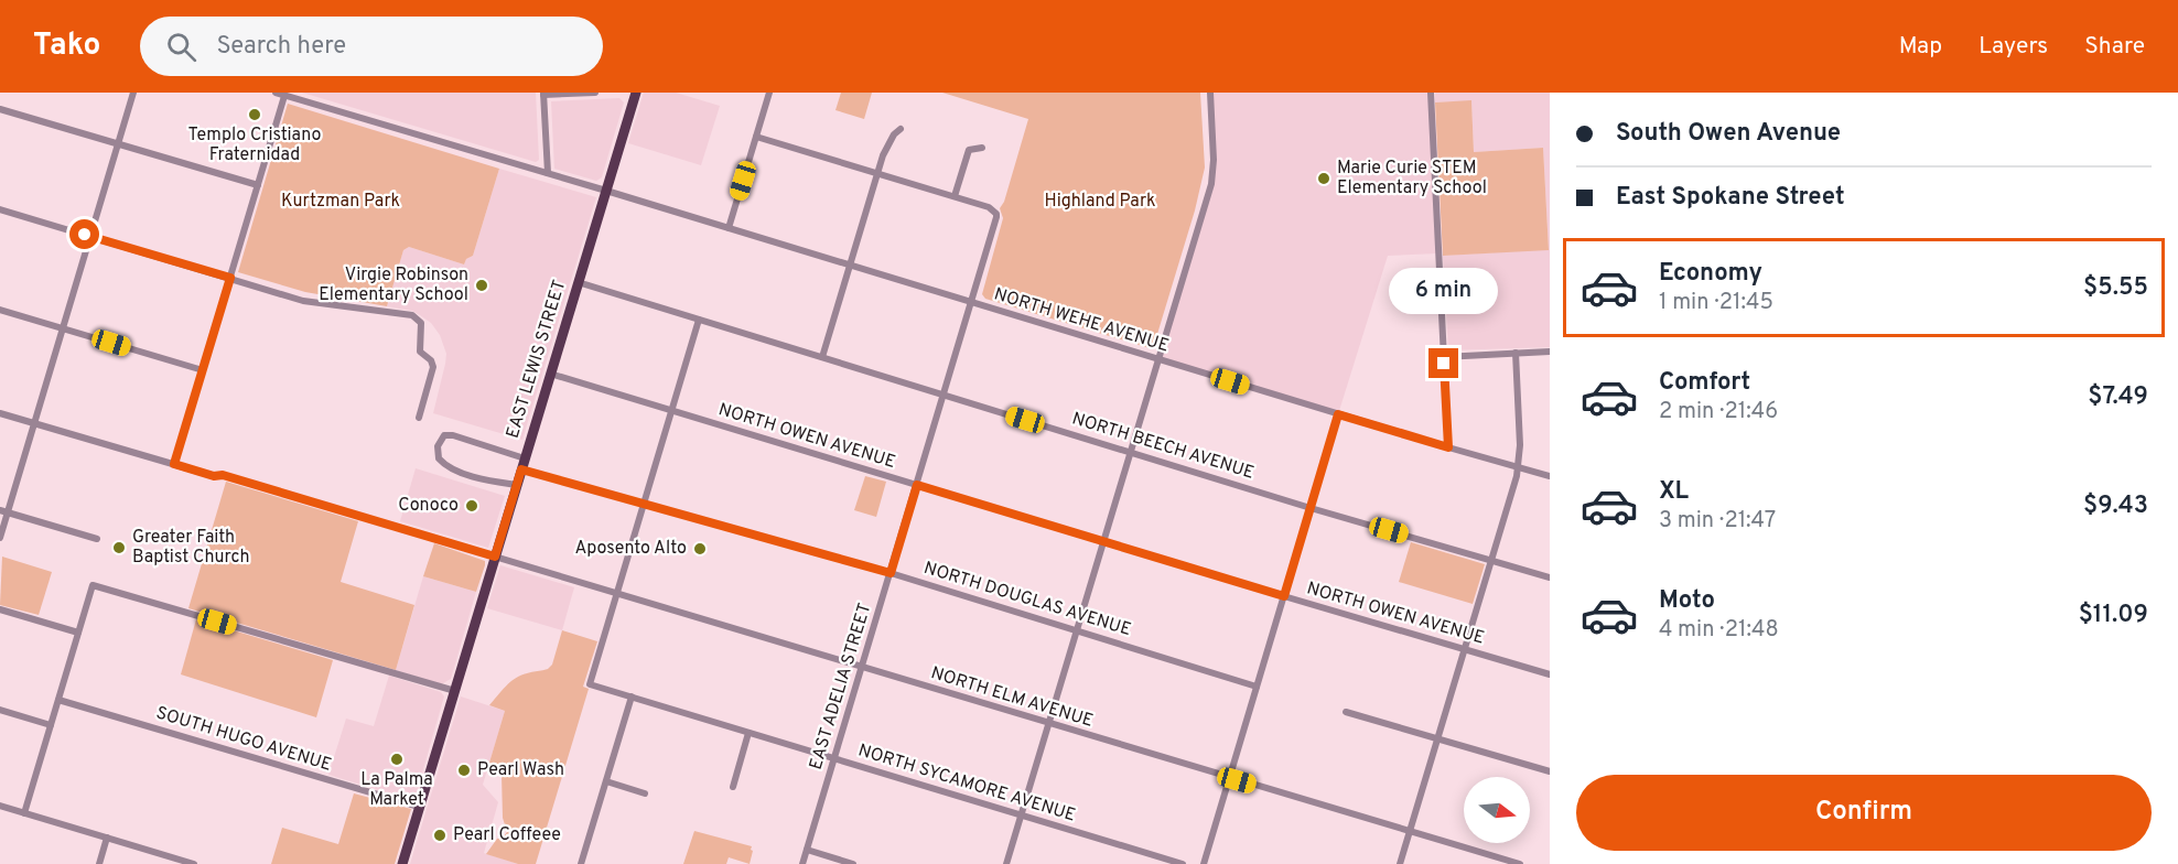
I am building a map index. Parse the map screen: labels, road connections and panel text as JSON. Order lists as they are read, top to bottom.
{
  "streets": {
    "main road": ["EAST LEWIS STREET"],
    "street": [
      "NORTH WEHE AVENUE",
      "NORTH OWEN AVENUE",
      "NORTH BEECH AVENUE",
      "NORTH DOUGLAS AVENUE",
      "EAST ADELIA STREET",
      "NORTH ELM AVENUE",
      "SOUTH HUGO AVENUE",
      "NORTH SYCAMORE AVENUE"
    ]
  },
  "crossings": [
    ["NORTH WEHE AVENUE", "EAST LEWIS STREET"],
    ["NORTH WEHE AVENUE", "EAST ADELIA STREET"],
    ["EAST LEWIS STREET", "NORTH OWEN AVENUE"],
    ["EAST LEWIS STREET", "NORTH BEECH AVENUE"],
    ["EAST LEWIS STREET", "NORTH DOUGLAS AVENUE"],
    ["EAST LEWIS STREET", "NORTH ELM AVENUE"],
    ["EAST LEWIS STREET", "SOUTH HUGO AVENUE"],
    ["NORTH OWEN AVENUE", "EAST ADELIA STREET"],
    ["NORTH BEECH AVENUE", "EAST ADELIA STREET"],
    ["NORTH DOUGLAS AVENUE", "EAST ADELIA STREET"],
    ["EAST ADELIA STREET", "NORTH ELM AVENUE"],
    ["EAST ADELIA STREET", "NORTH SYCAMORE AVENUE"],
    ["NORTH ELM AVENUE", "NORTH SYCAMORE AVENUE"]
  ],
  "parks": ["Kurtzman Park", "Highland Park"],
  "places": [
    "Templo Cristiano Fraternidad",
    "Marie Curie STEM Elementary School",
    "Virgie Robinson Elementary School",
    "Conoco",
    "Greater Faith Baptist Church",
    "Aposento Alto",
    "La Palma Market",
    "Pearl Wash",
    "Pearl Coffeee"
  ],
  "north": "right",
  "page": {
    "header": "Tako",
    "search": "Search here",
    "nav": ["Map", "Layers", "Share"],
    "banner": ["South Owen Avenue", "East Spokane Street"],
    "list": [
      {
        "name": "Economy",
        "note": "1 min · 21:45",
        "value": "$5.55"
      },
      {
        "name": "Comfort",
        "note": "2 min · 21:46",
        "value": "$7.49"
      },
      {
        "name": "XL",
        "note": "3 min · 21:47",
        "value": "$9.43"
      },
      {
        "name": "Moto",
        "note": "4 min · 21:48",
        "value": "$11.09"
      }
    ],
    "bubble": "6 min",
    "buttons": "Confirm"
  }
}
